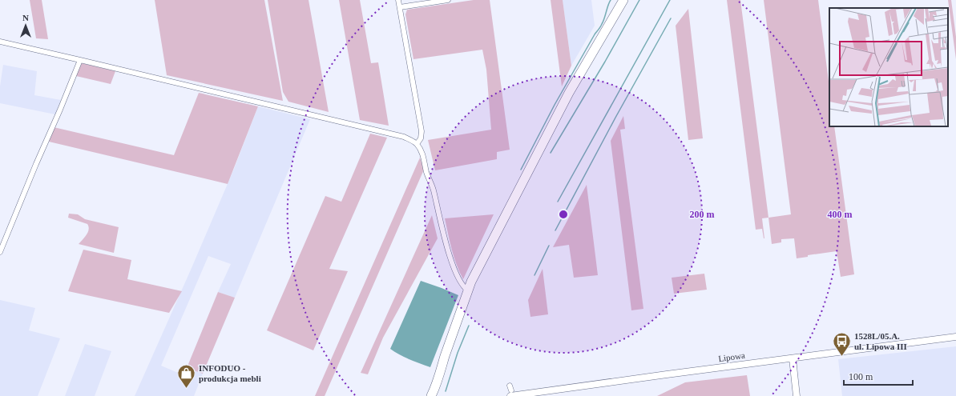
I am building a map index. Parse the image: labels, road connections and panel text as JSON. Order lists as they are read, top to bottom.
{
  "streets": {
    "street": ["Lipowa"]
  },
  "places": {
    "bus stop": ["1528L/05.A. ul. Lipowa III"],
    "shop": ["INFODUO - produkcja mebli"]
  },
  "scale_bar": "100 m",
  "north": "top",
  "rings": ["200 m", "400 m"]
}
